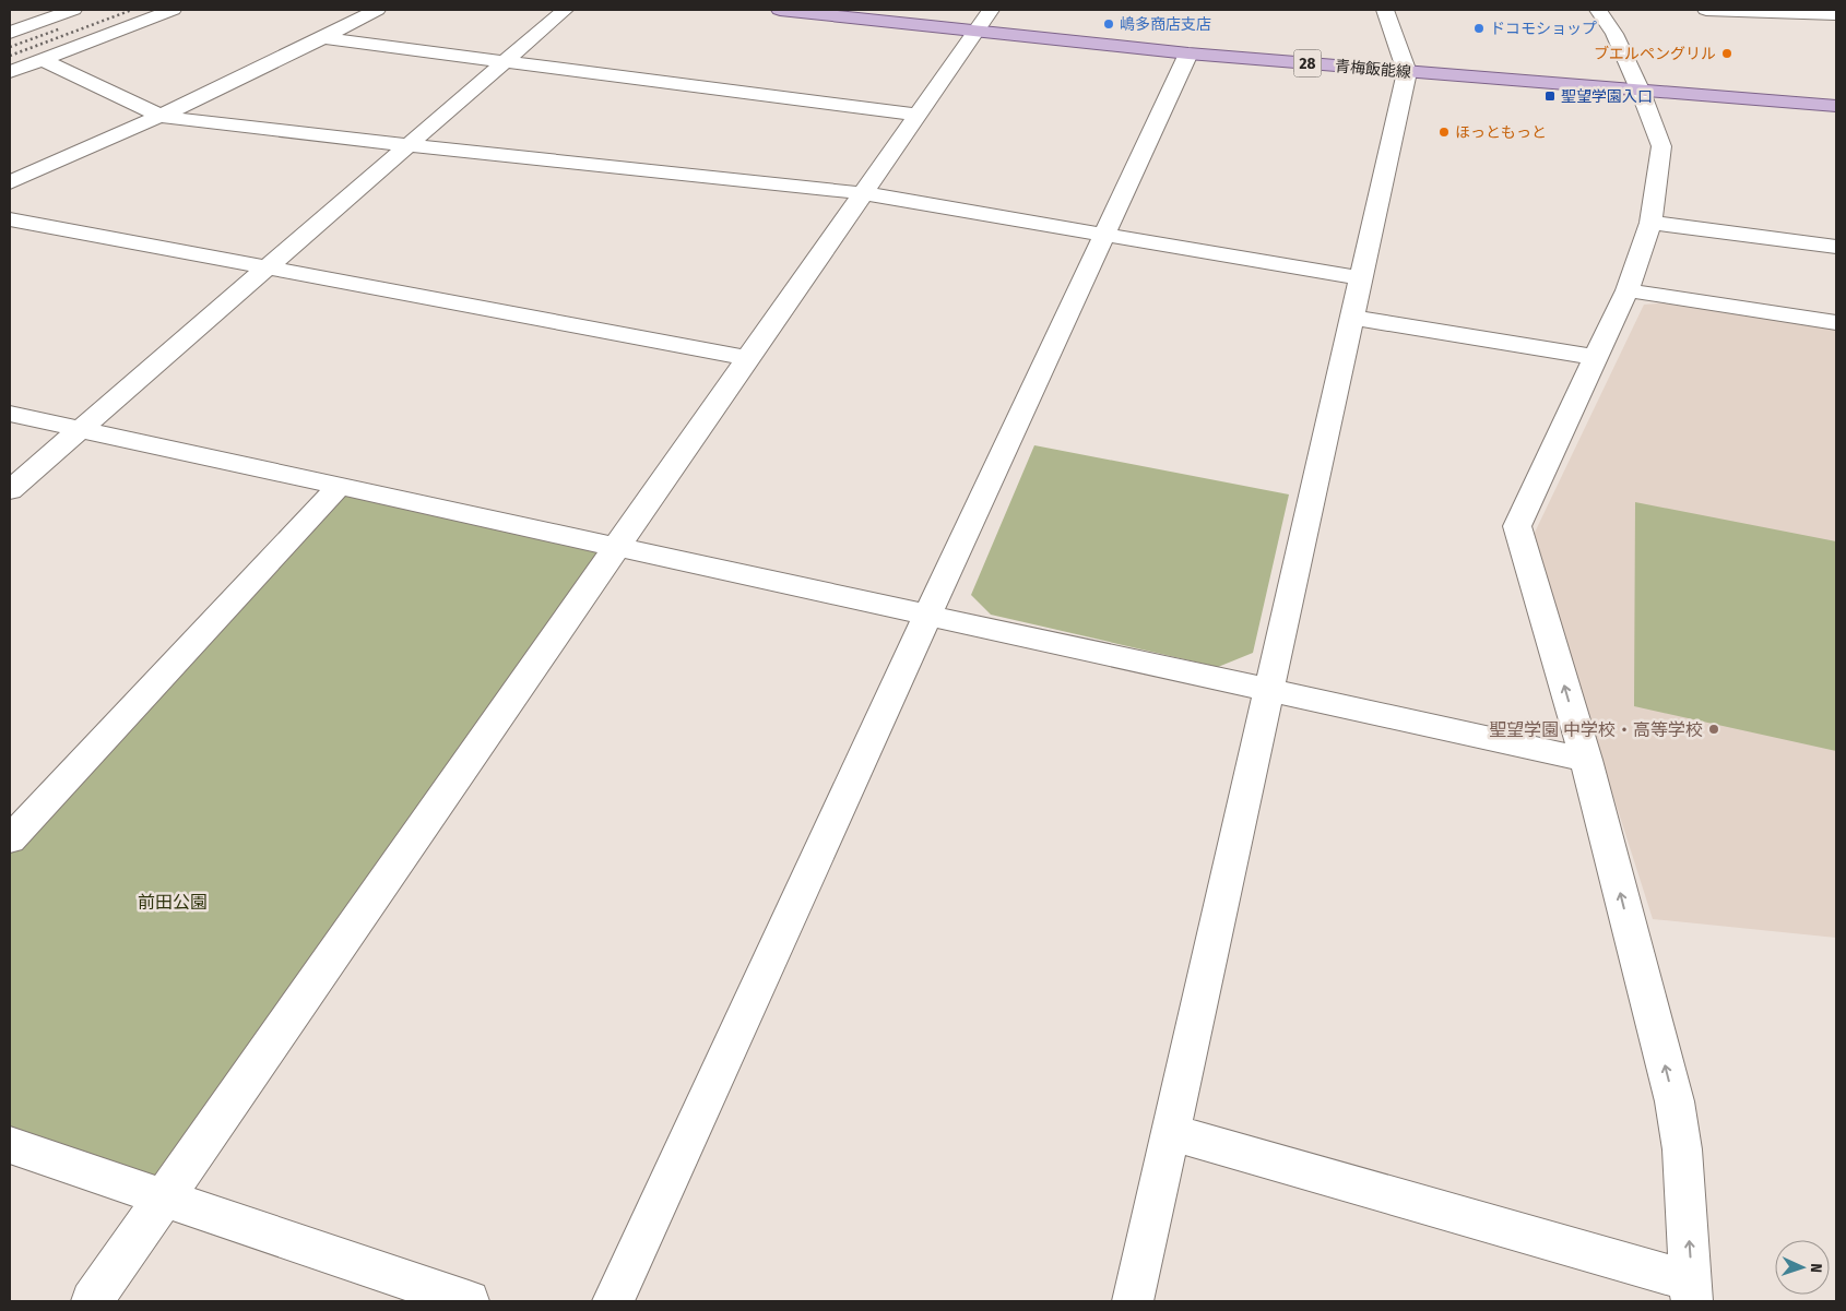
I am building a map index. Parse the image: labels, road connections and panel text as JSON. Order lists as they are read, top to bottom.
{
  "streets": {
    "main road": ["28", "青梅飯能線"]
  },
  "parks": ["前田公園"],
  "places": {
    "other": [
      "嶋多商店支店",
      "ドコモショップ",
      "ブエルペングリル",
      "ほっともっと",
      "聖望学園 中学校・高等学校"
    ],
    "transit": ["聖望学園入口"]
  },
  "north": "right"
}
